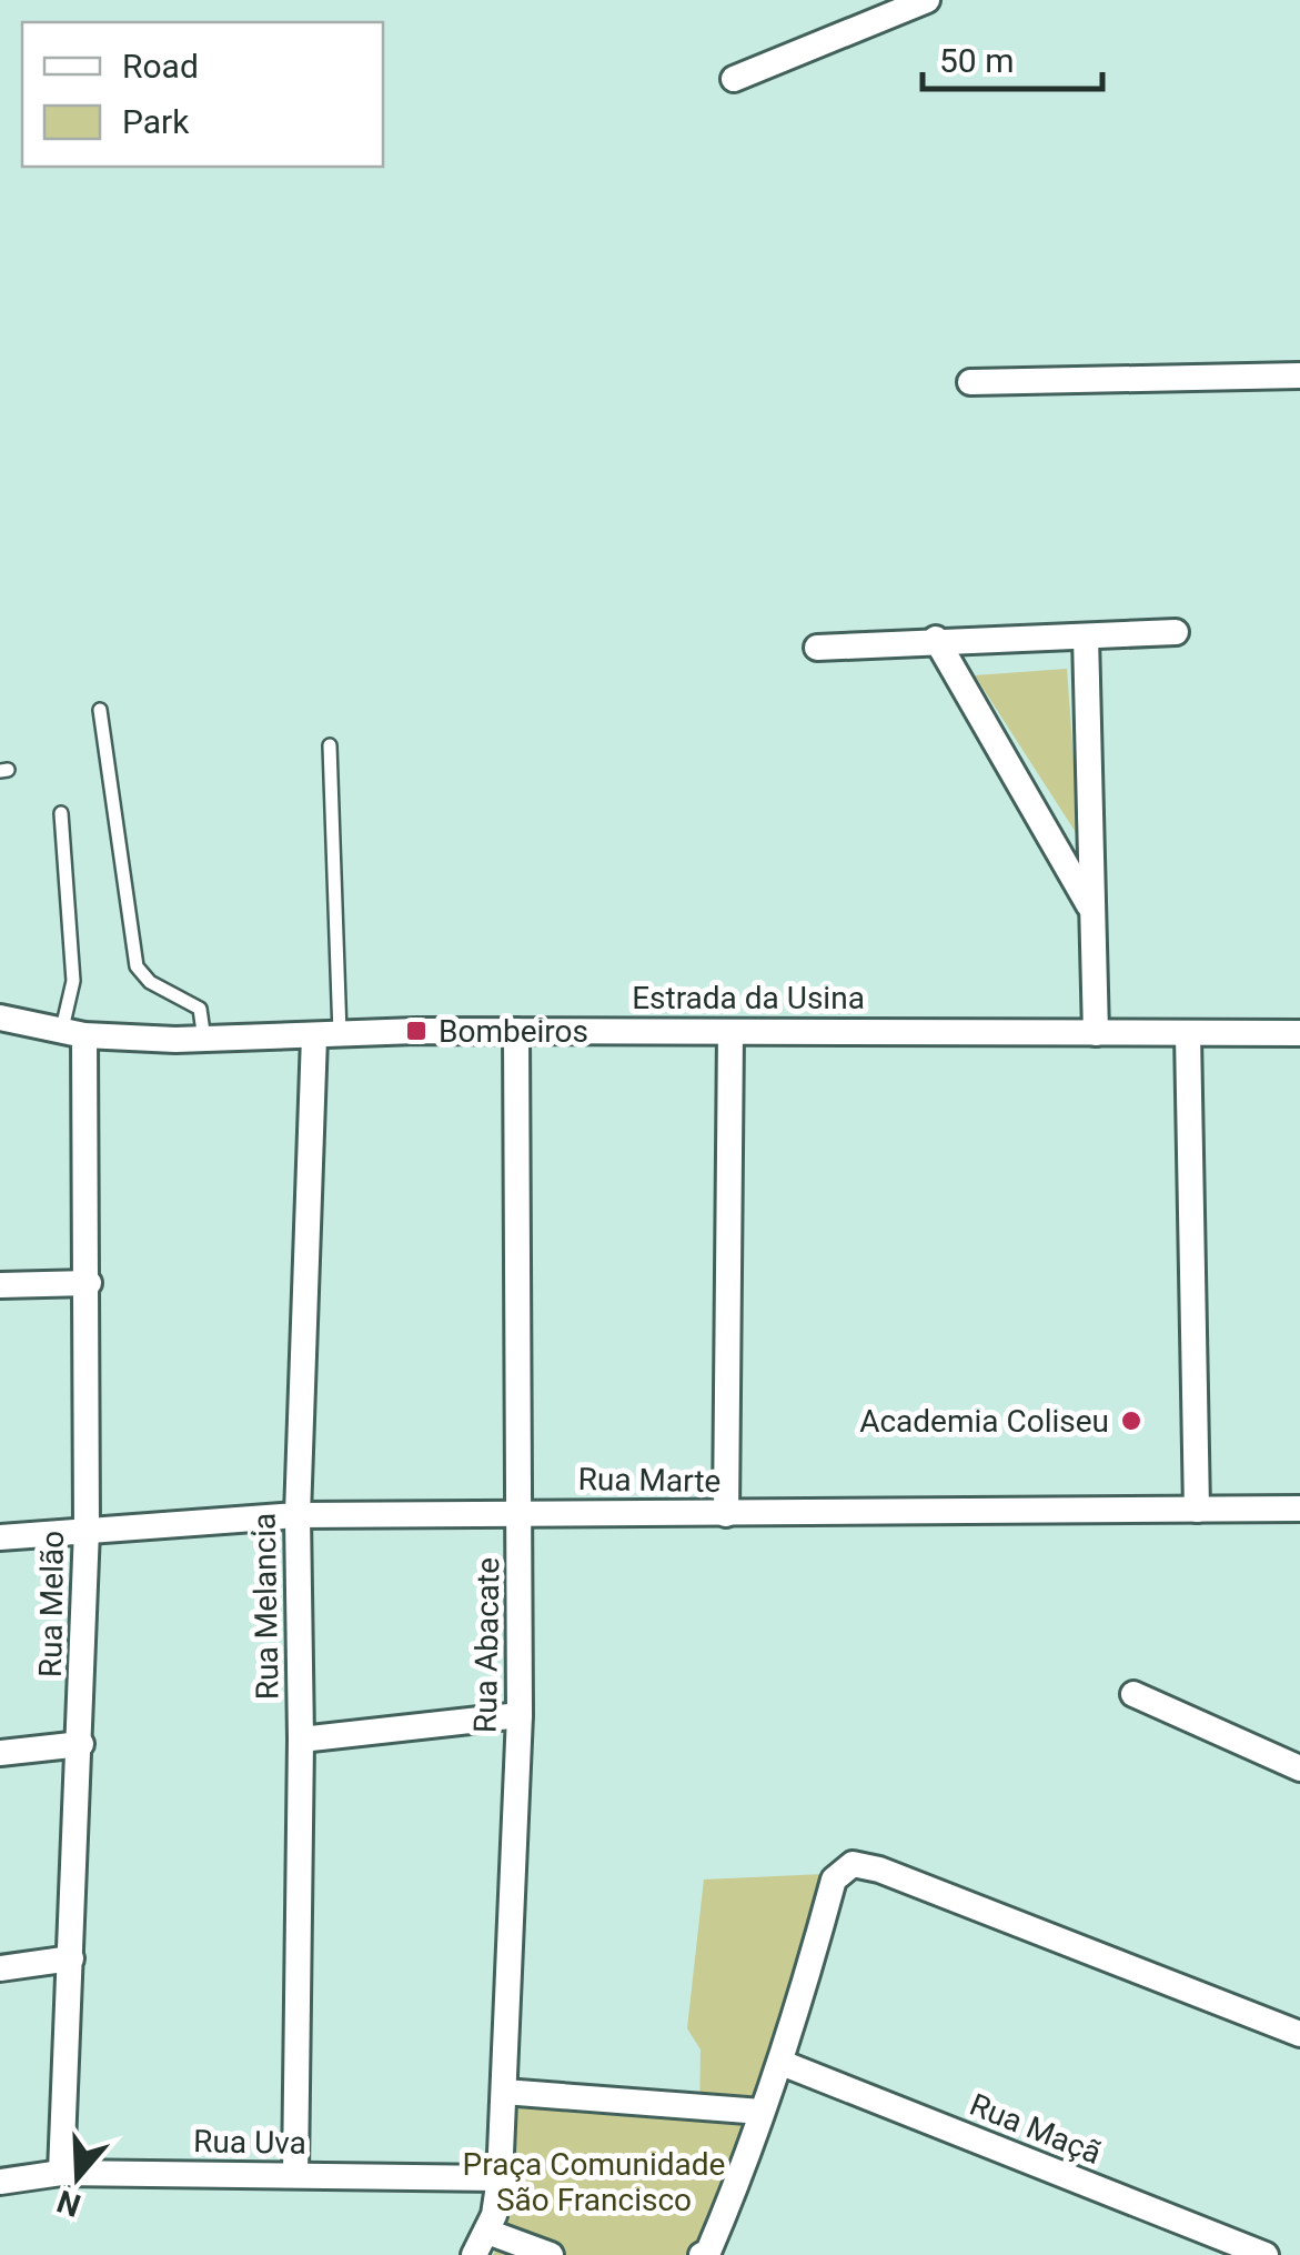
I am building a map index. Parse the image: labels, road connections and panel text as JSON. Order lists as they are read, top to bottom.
{
  "streets": {
    "street": [
      "Estrada da Usina",
      "Rua Marte",
      "Rua Melão",
      "Rua Melancia",
      "Rua Abacate",
      "Rua Maçã",
      "Rua Uva"
    ]
  },
  "crossings": [
    ["Estrada da Usina", "Rua Melão"],
    ["Estrada da Usina", "Rua Melancia"],
    ["Estrada da Usina", "Rua Abacate"],
    ["Rua Marte", "Rua Melão"],
    ["Rua Marte", "Rua Melancia"],
    ["Rua Marte", "Rua Abacate"],
    ["Rua Melão", "Rua Uva"],
    ["Rua Melancia", "Rua Uva"],
    ["Rua Abacate", "Rua Uva"]
  ],
  "parks": ["Praça Comunidade São Francisco"],
  "places": {
    "transit": ["Bombeiros"],
    "other": ["Academia Coliseu"]
  },
  "legend": ["Road", "Park"],
  "scale_bar": "50 m",
  "north": "bottom"
}
